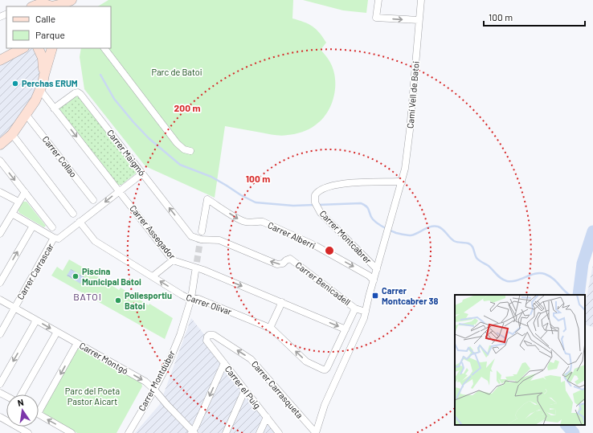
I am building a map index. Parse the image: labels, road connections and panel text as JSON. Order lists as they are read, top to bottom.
{
  "streets": {
    "street": [
      "Camí Vell de Batoi",
      "Carrer Maigmó",
      "Carrer Collao",
      "Carrer Assegador",
      "Carrer Alberri",
      "Carrer Montcabrer",
      "Carrer Carrascar",
      "Carrer Benicadell",
      "Carrer Olivar",
      "Carrer Montgó",
      "Carrer Montdúber",
      "Carrer el Puig",
      "Carrer Carrasqueta"
    ]
  },
  "crossings": [
    ["Camí Vell de Batoi", "Carrer Montcabrer"],
    ["Carrer Maigmó", "Carrer Assegador"],
    ["Carrer Maigmó", "Carrer Carrascar"],
    ["Carrer Maigmó", "Carrer Benicadell"],
    ["Carrer Assegador", "Carrer Carrascar"],
    ["Carrer Assegador", "Carrer Olivar"],
    ["Carrer Alberri", "Carrer Montcabrer"],
    ["Carrer Montcabrer", "Carrer Benicadell"],
    ["Carrer Montcabrer", "Carrer Carrasqueta"],
    ["Carrer Carrascar", "Carrer Olivar"],
    ["Carrer Carrascar", "Carrer Montgó"],
    ["Carrer Olivar", "Carrer Montdúber"],
    ["Carrer Montgó", "Carrer Montdúber"],
    ["Carrer el Puig", "Carrer Carrasqueta"]
  ],
  "one_way": [
    "Carrer Maigmó",
    "Carrer Alberri",
    "Carrer Benicadell",
    "Carrer Montgó",
    "Carrer Carrasqueta"
  ],
  "districts": ["BATOI"],
  "parks": ["Parc de Batoi", "Parc del Poeta Pastor Aicart"],
  "places": {
    "other": ["Perchas ERUM", "Piscina Municipal Batoi", "Poliesportiu Batoi"],
    "transit": ["Carrer Montcabrer 38"]
  },
  "legend": ["Calle", "Parque"],
  "scale_bar": "100 m",
  "north": "top",
  "rings": ["200 m", "100 m"]
}
